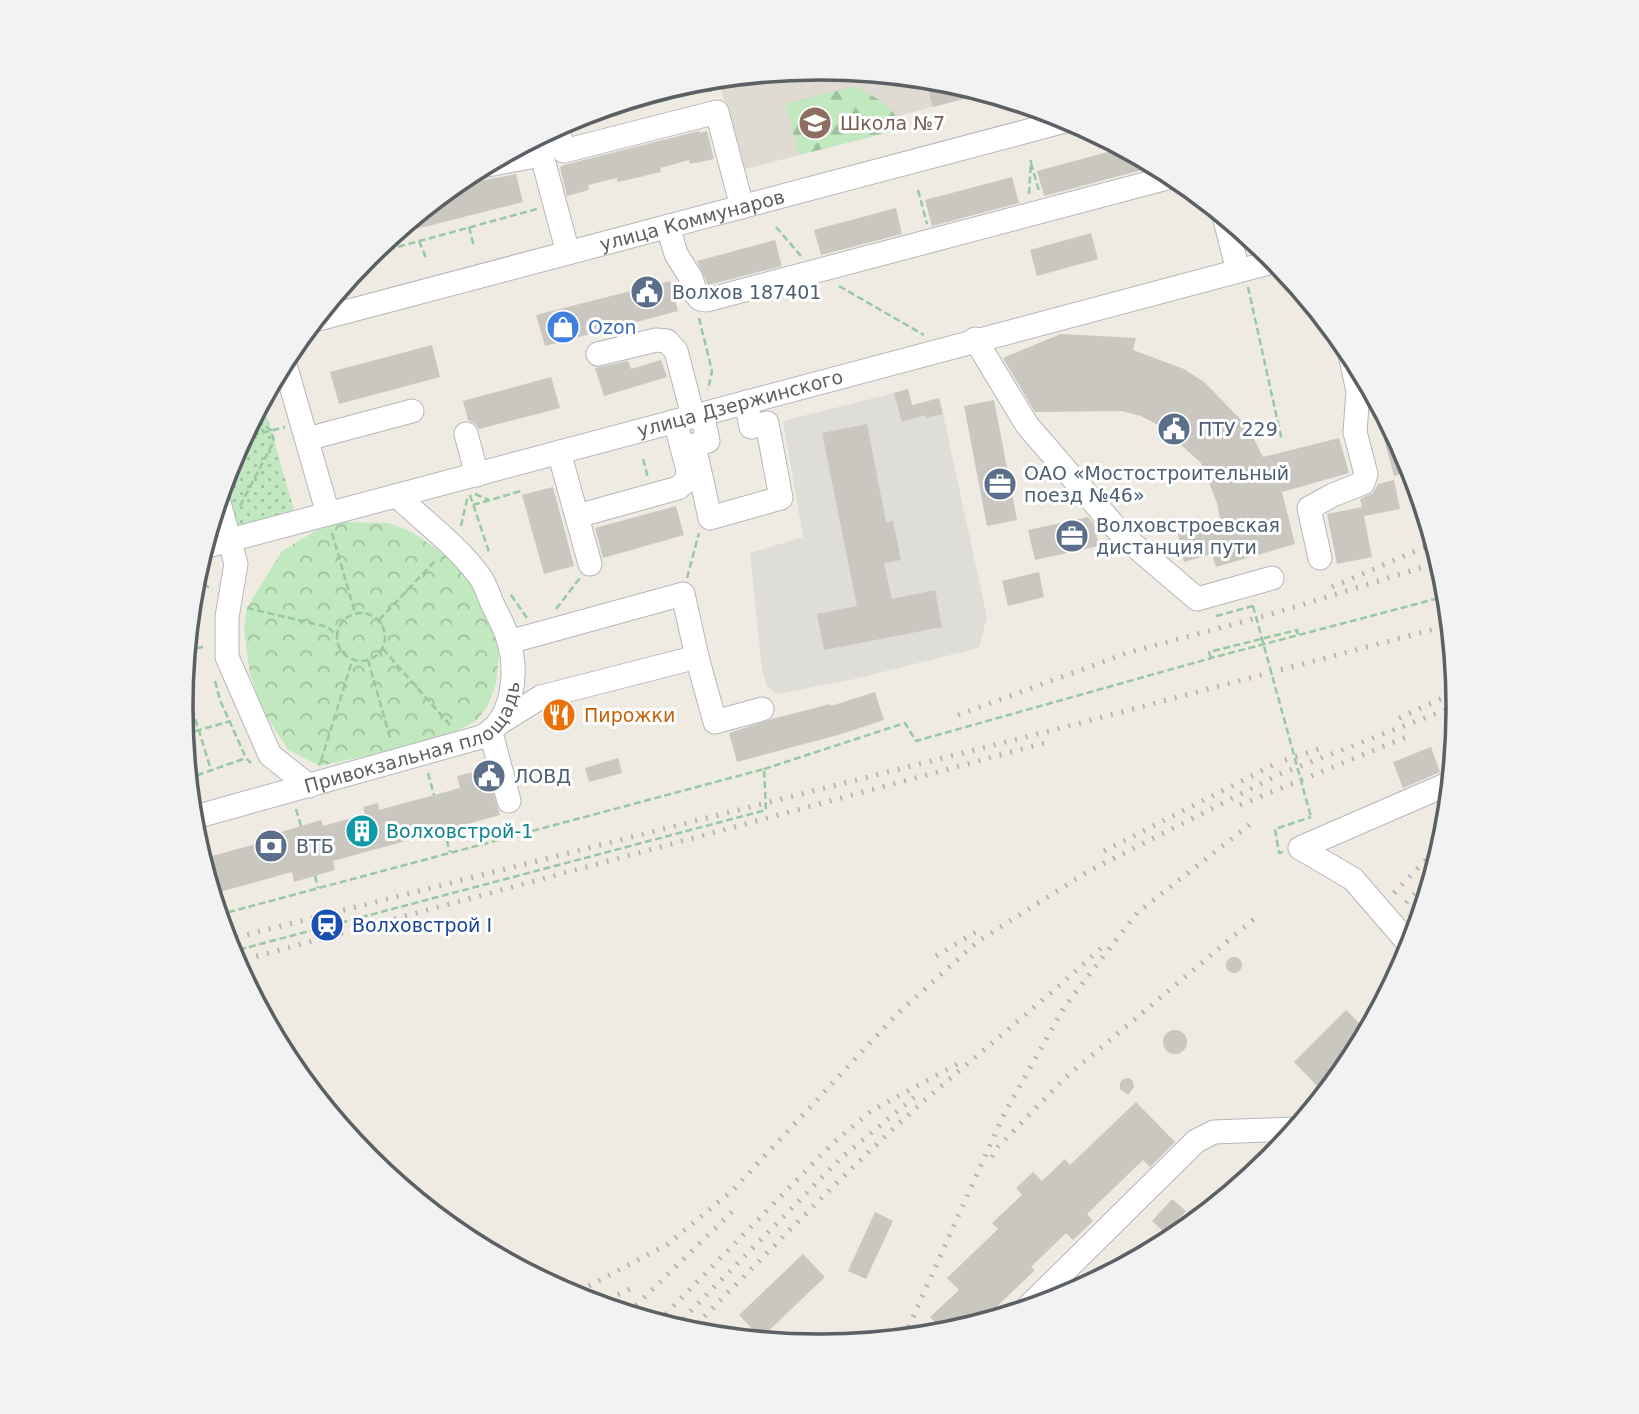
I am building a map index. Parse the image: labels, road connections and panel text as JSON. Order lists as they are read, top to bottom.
{
  "streets": {
    "street": ["улица Коммунаров", "улица Дзержинского", "Привокзальная площадь"]
  },
  "crossings": [
    ["улица Дзержинского", "Привокзальная площадь"]
  ],
  "places": {
    "school or university": ["Школа №7"],
    "public building": ["Волхов 187401", "ПТУ 229", "ЛОВД"],
    "shop": ["Ozon"],
    "office": ["ОАО «Мостостроительный поезд №46»", "Волховстроевская дистанция пути"],
    "restaurant": ["Пирожки"],
    "building": ["Волховстрой-1"],
    "bank": ["ВТБ"],
    "station": ["Волховстрой I"]
  }
}
